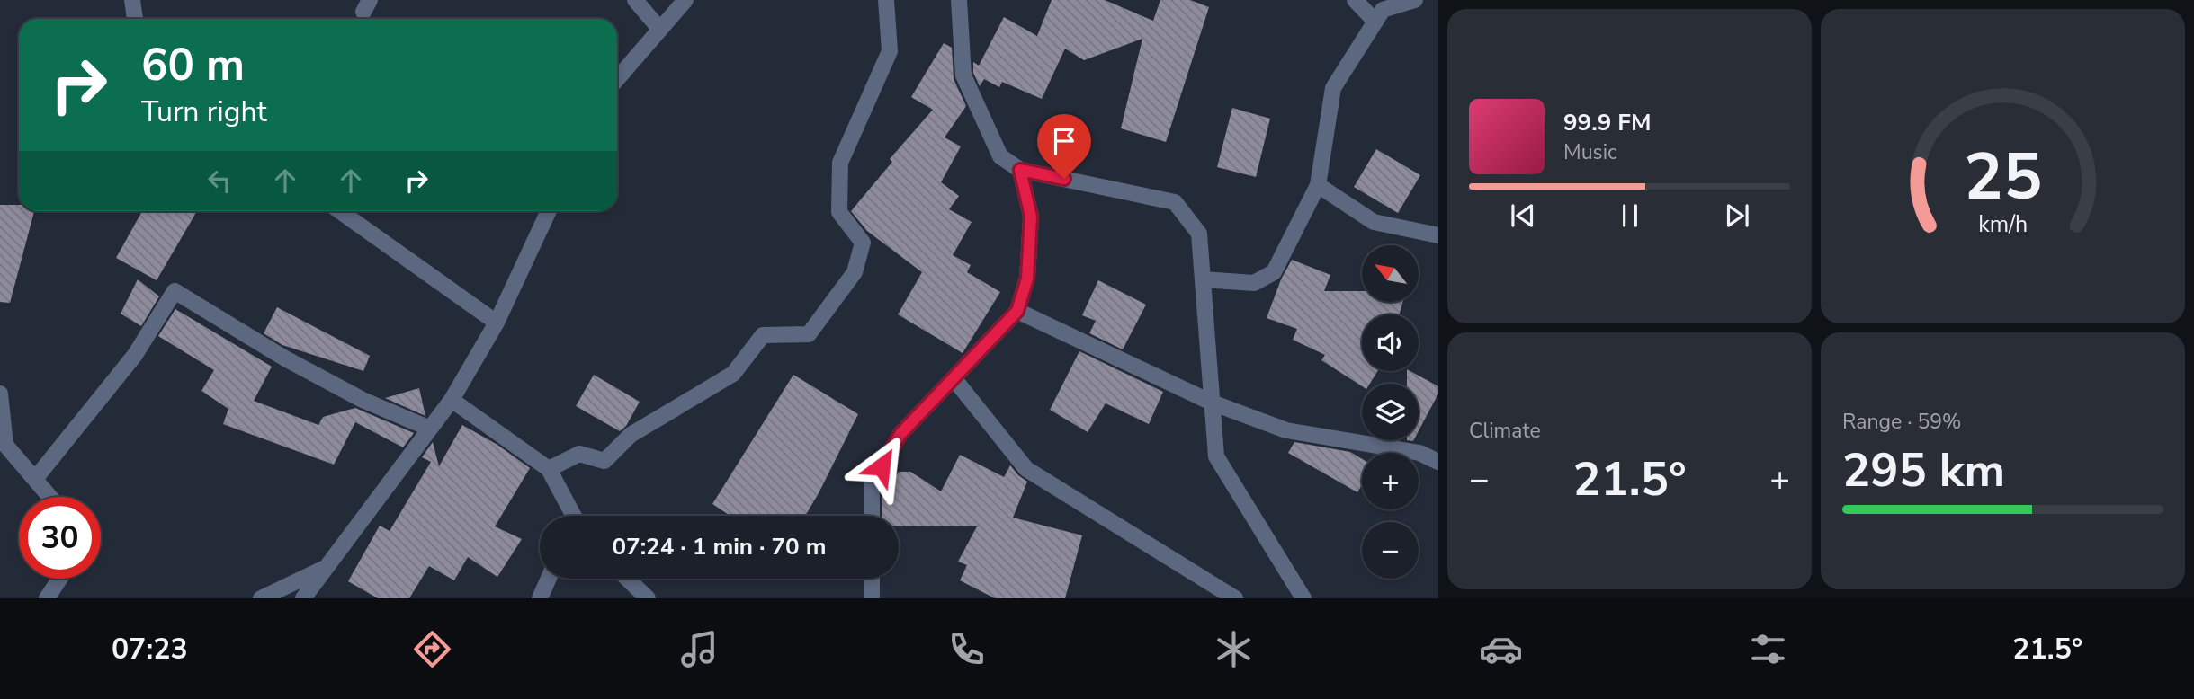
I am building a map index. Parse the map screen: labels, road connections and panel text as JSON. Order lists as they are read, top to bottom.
{
  "north": "top left",
  "page": {
    "turn": ["60 m", "Turn right"],
    "song": ["99.9 FM", "Music"],
    "map_buttons": ["+", "−"],
    "tile": [
      "Climate",
      ["Range · 59%", "295 km"]
    ],
    "heat": ["−", "21.5°", "+"],
    "limit": "30",
    "trip": "07:24 · 1 min · 70 m",
    "tabs": ["07:23", "21.5°"],
    "gauge": ["25", "km/h"]
  }
}
